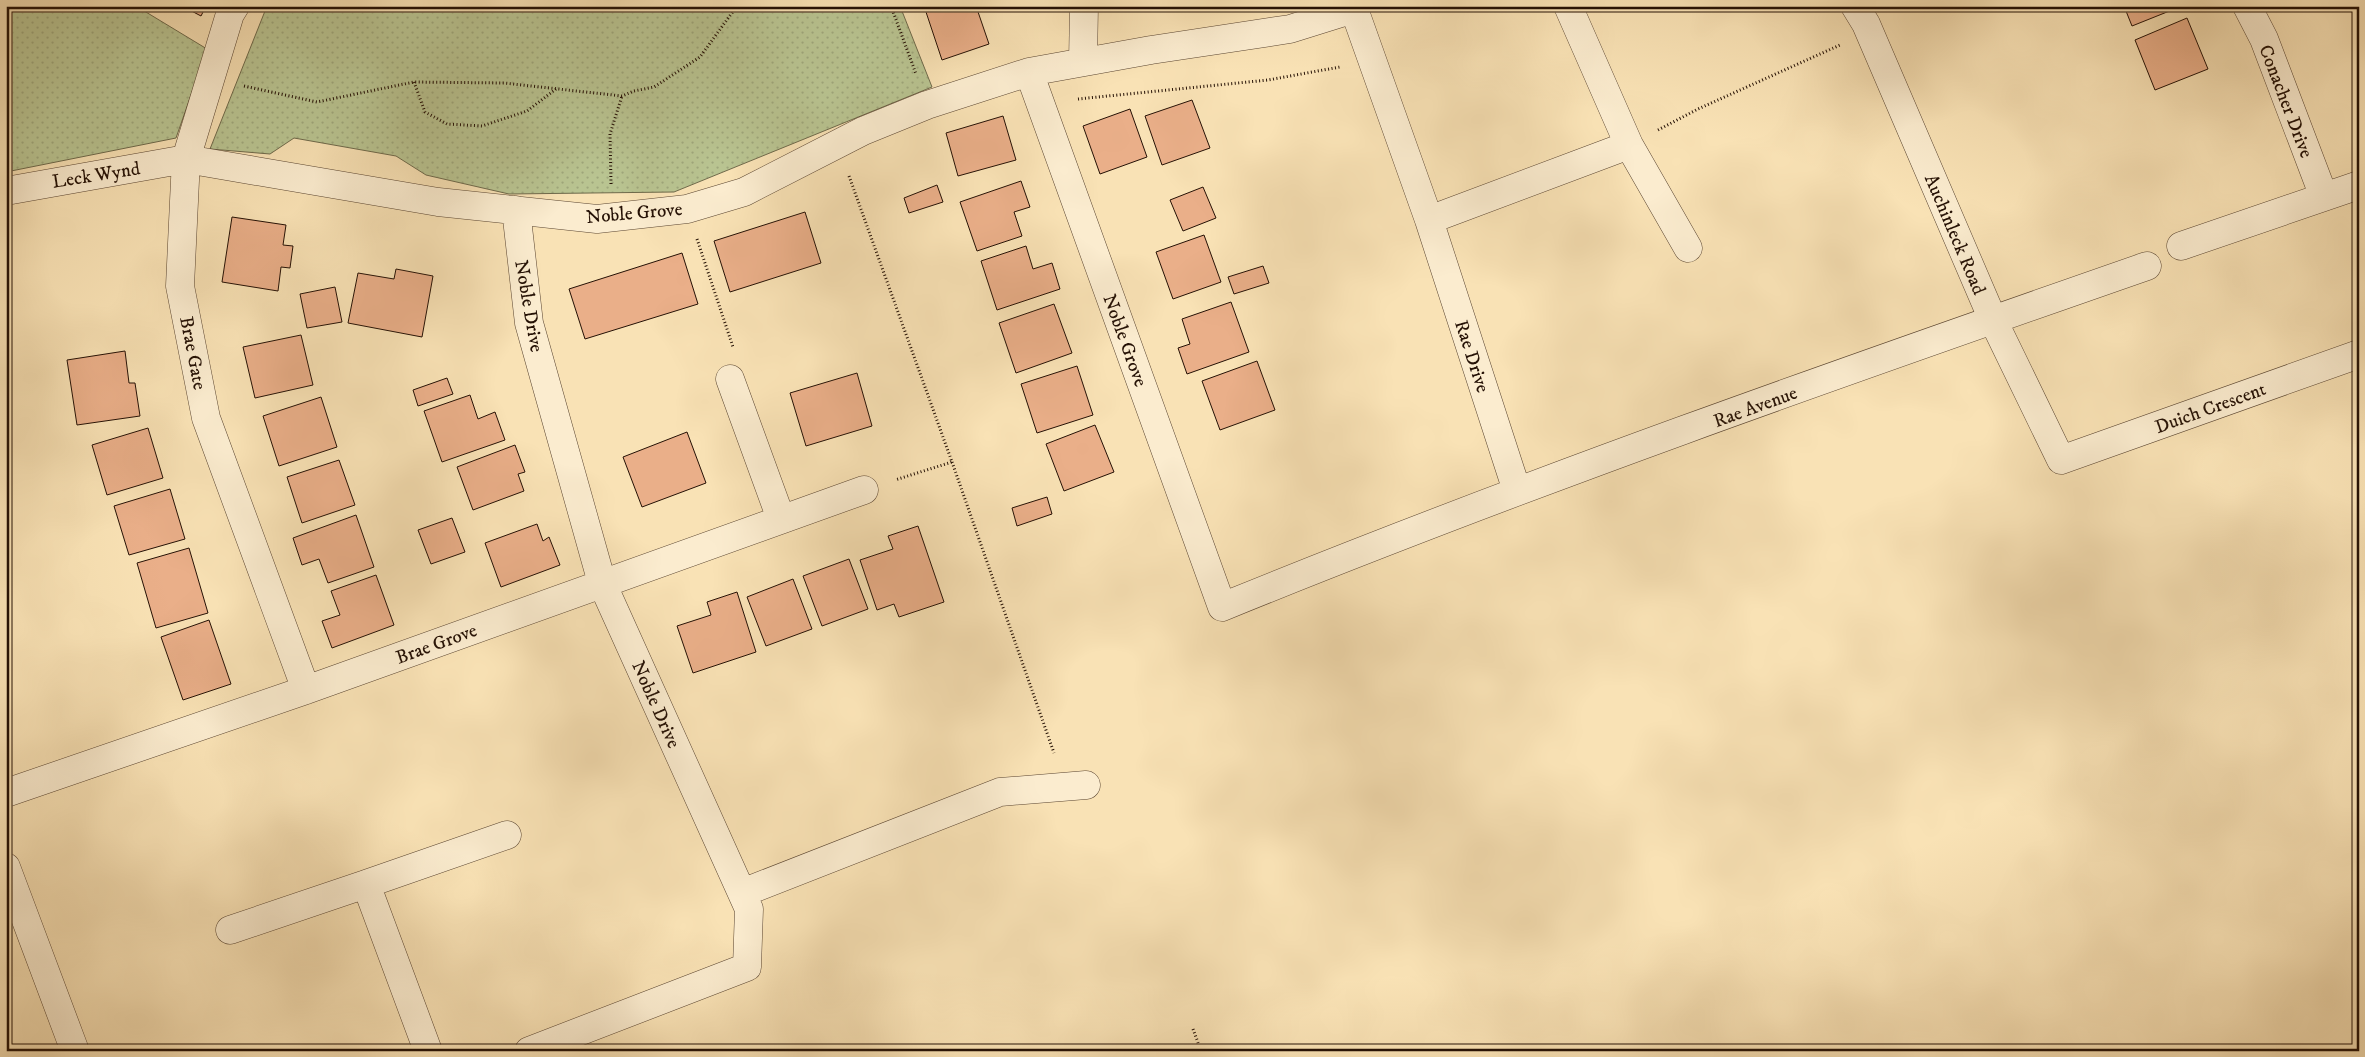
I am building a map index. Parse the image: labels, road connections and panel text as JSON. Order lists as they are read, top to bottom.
{
  "streets": {
    "street": [
      "Conacher Drive",
      "Leck Wynd",
      "Noble Grove",
      "Auchinleck Road",
      "Noble Drive",
      "Brae Gate",
      "Rae Drive",
      "Rae Avenue",
      "Duich Crescent",
      "Brae Grove"
    ]
  },
  "crossings": [
    ["Leck Wynd", "Noble Grove"],
    ["Leck Wynd", "Brae Gate"],
    ["Noble Grove", "Noble Drive"],
    ["Noble Grove", "Brae Gate"],
    ["Noble Grove", "Rae Drive"],
    ["Noble Grove", "Rae Avenue"],
    ["Auchinleck Road", "Rae Avenue"],
    ["Auchinleck Road", "Duich Crescent"],
    ["Noble Drive", "Brae Grove"],
    ["Brae Gate", "Brae Grove"],
    ["Rae Drive", "Rae Avenue"]
  ]
}
